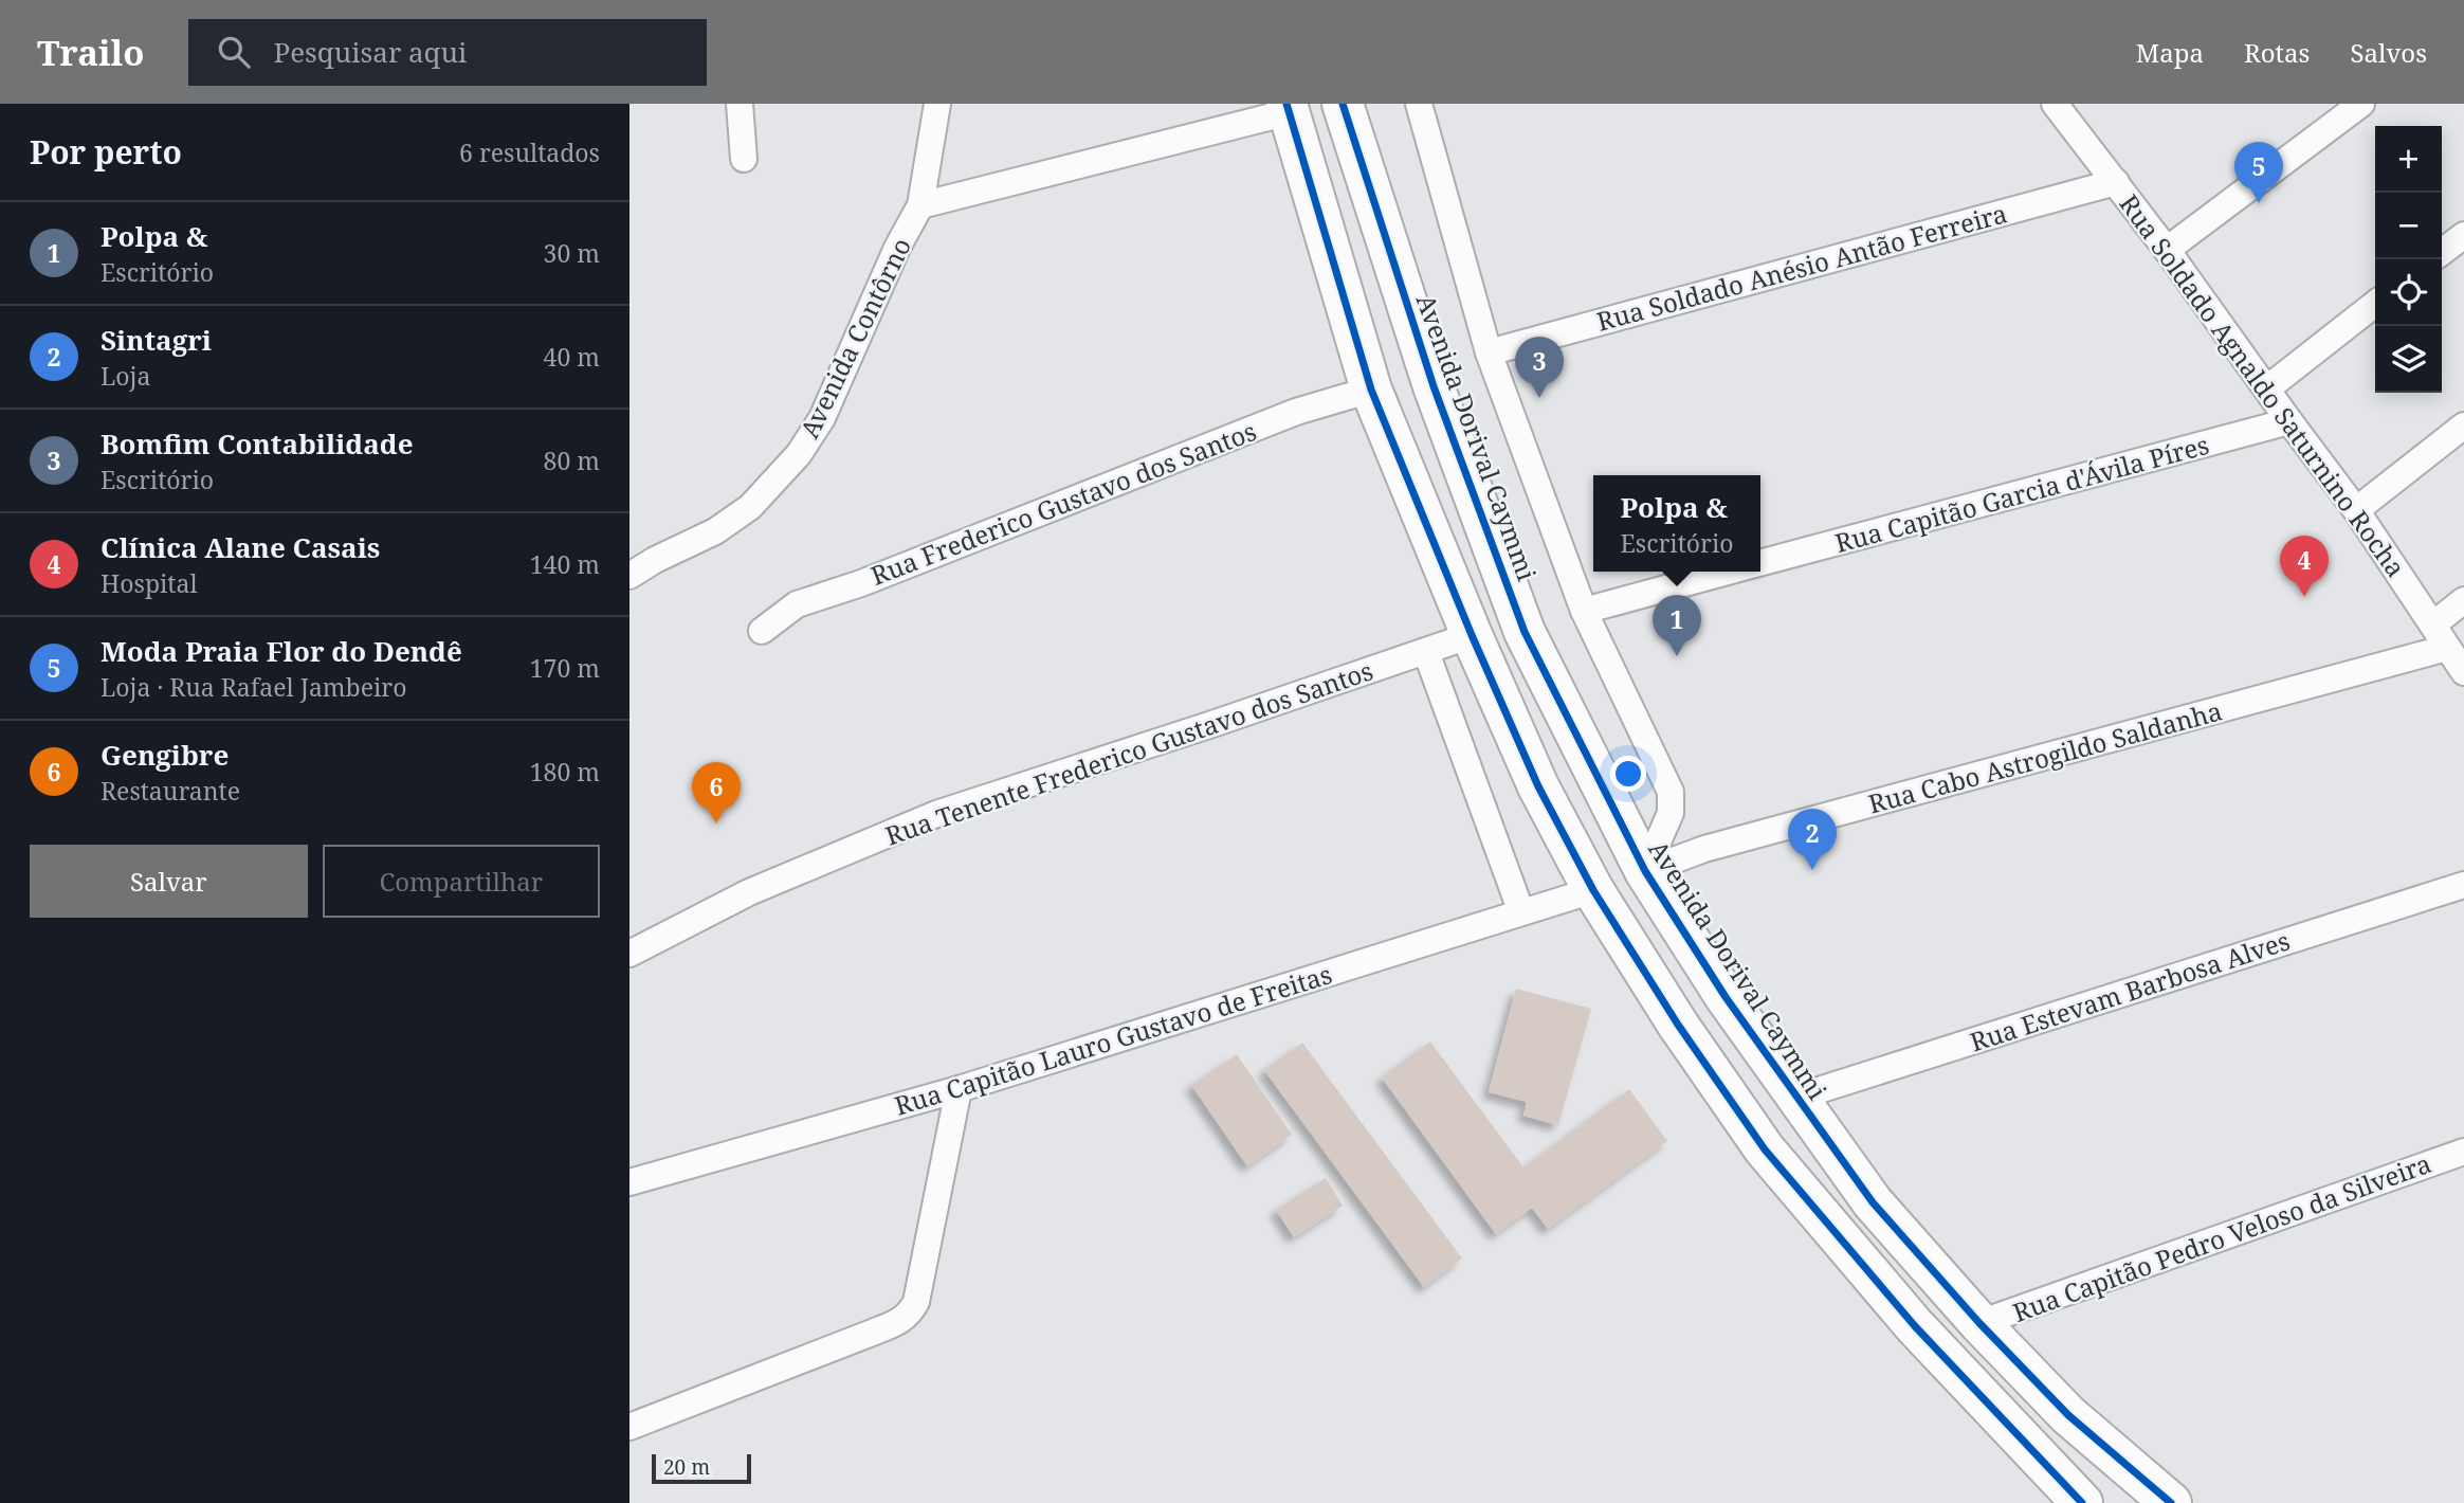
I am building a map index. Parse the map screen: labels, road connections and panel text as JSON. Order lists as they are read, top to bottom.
{
  "streets": {
    "main road": ["Avenida Dorival Caymmi"],
    "street": [
      "Rua Soldado Anésio Antão Ferreira",
      "Avenida Contôrno",
      "Rua Soldado Agnaldo Saturnino Rocha",
      "Rua Capitão Garcia d'Ávila Píres",
      "Rua Frederico Gustavo dos Santos",
      "Rua Tenente Frederico Gustavo dos Santos",
      "Rua Cabo Astrogildo Saldanha",
      "Rua Estevam Barbosa Alves",
      "Rua Capitão Lauro Gustavo de Freitas",
      "Rua Capitão Pedro Veloso da Silveira"
    ]
  },
  "crossings": [
    ["Rua Soldado Anésio Antão Ferreira", "Rua Soldado Agnaldo Saturnino Rocha"],
    ["Rua Soldado Agnaldo Saturnino Rocha", "Rua Capitão Garcia d'Ávila Píres"],
    ["Rua Soldado Agnaldo Saturnino Rocha", "Rua Cabo Astrogildo Saldanha"],
    ["Avenida Dorival Caymmi", "Rua Cabo Astrogildo Saldanha"],
    ["Avenida Dorival Caymmi", "Rua Estevam Barbosa Alves"],
    ["Avenida Dorival Caymmi", "Rua Capitão Pedro Veloso da Silveira"]
  ],
  "scale_bar": "20 m",
  "page": {
    "header": "Trailo",
    "search": "Pesquisar aqui",
    "nav": ["Mapa", "Rotas", "Salvos"],
    "heading": ["Por perto", "6 resultados"],
    "map_buttons": ["+", "−"],
    "pins": [
      "5",
      "3",
      "4",
      "1",
      "6",
      "2"
    ],
    "list": [
      {
        "mark": "1",
        "name": "Polpa &",
        "note": "Escritório",
        "value": "30 m"
      },
      {
        "mark": "2",
        "name": "Sintagri",
        "note": "Loja",
        "value": "40 m"
      },
      {
        "mark": "3",
        "name": "Bomfim Contabilidade",
        "note": "Escritório",
        "value": "80 m"
      },
      {
        "mark": "4",
        "name": "Clínica Alane Casais",
        "note": "Hospital",
        "value": "140 m"
      },
      {
        "mark": "5",
        "name": "Moda Praia Flor do Dendê",
        "note": "Loja · Rua Rafael Jambeiro",
        "value": "170 m"
      },
      {
        "mark": "6",
        "name": "Gengibre",
        "note": "Restaurante",
        "value": "180 m"
      }
    ],
    "popup": ["Polpa &", "Escritório"],
    "buttons": ["Salvar", "Compartilhar"],
    "scale": "20 m"
  }
}
